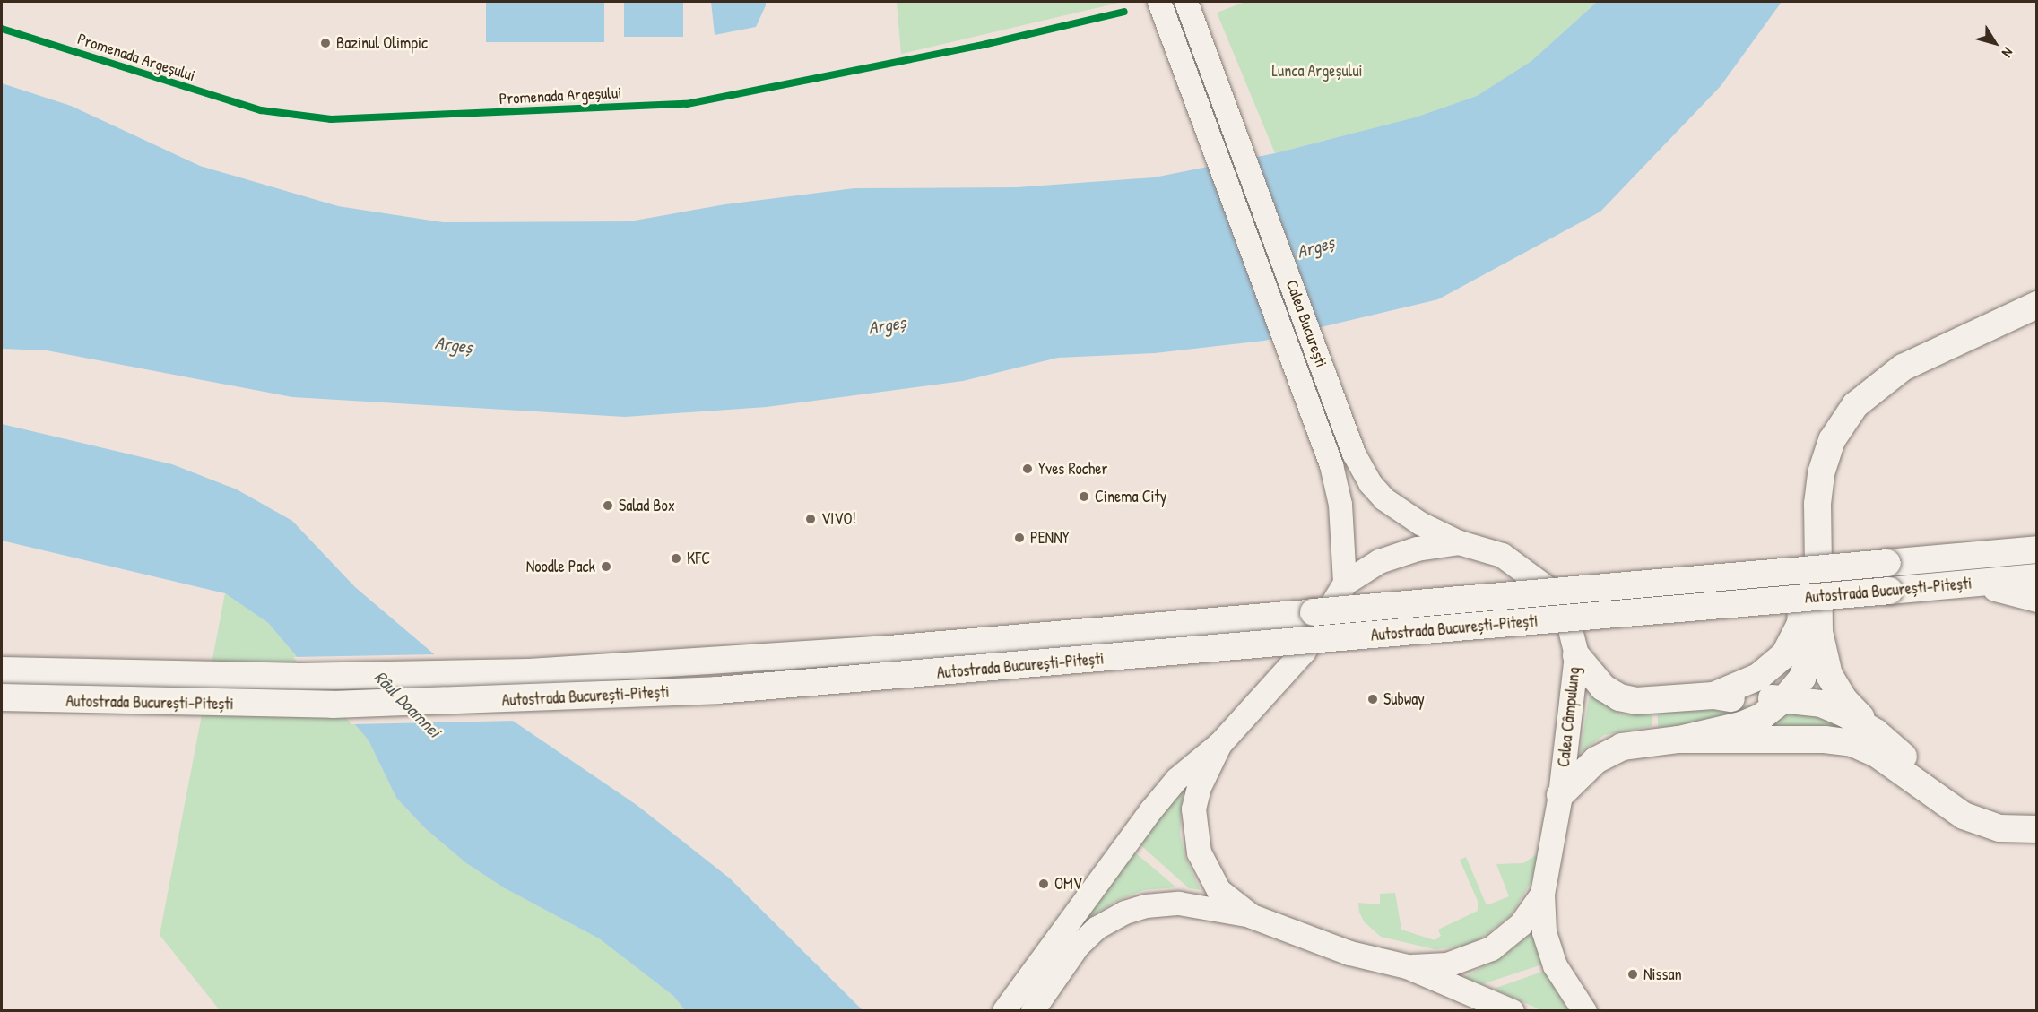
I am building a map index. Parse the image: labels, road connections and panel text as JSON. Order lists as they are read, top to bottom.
{
  "streets": {
    "highway": ["Autostrada București-Pitești", "Calea Câmpulung"],
    "main road": ["Calea București"],
    "cycle path": ["Promenada Argeșului"]
  },
  "crossings": [
    ["Calea București", "Calea Câmpulung"]
  ],
  "water": ["Argeș", "Râul Doamnei"],
  "parks": ["Lunca Argeșului"],
  "places": [
    "Bazinul Olimpic",
    "Yves Rocher",
    "Cinema City",
    "Salad Box",
    "VIVO!",
    "PENNY",
    "KFC",
    "Noodle Pack",
    "Subway",
    "OMV",
    "Nissan"
  ],
  "north": "bottom right"
}
